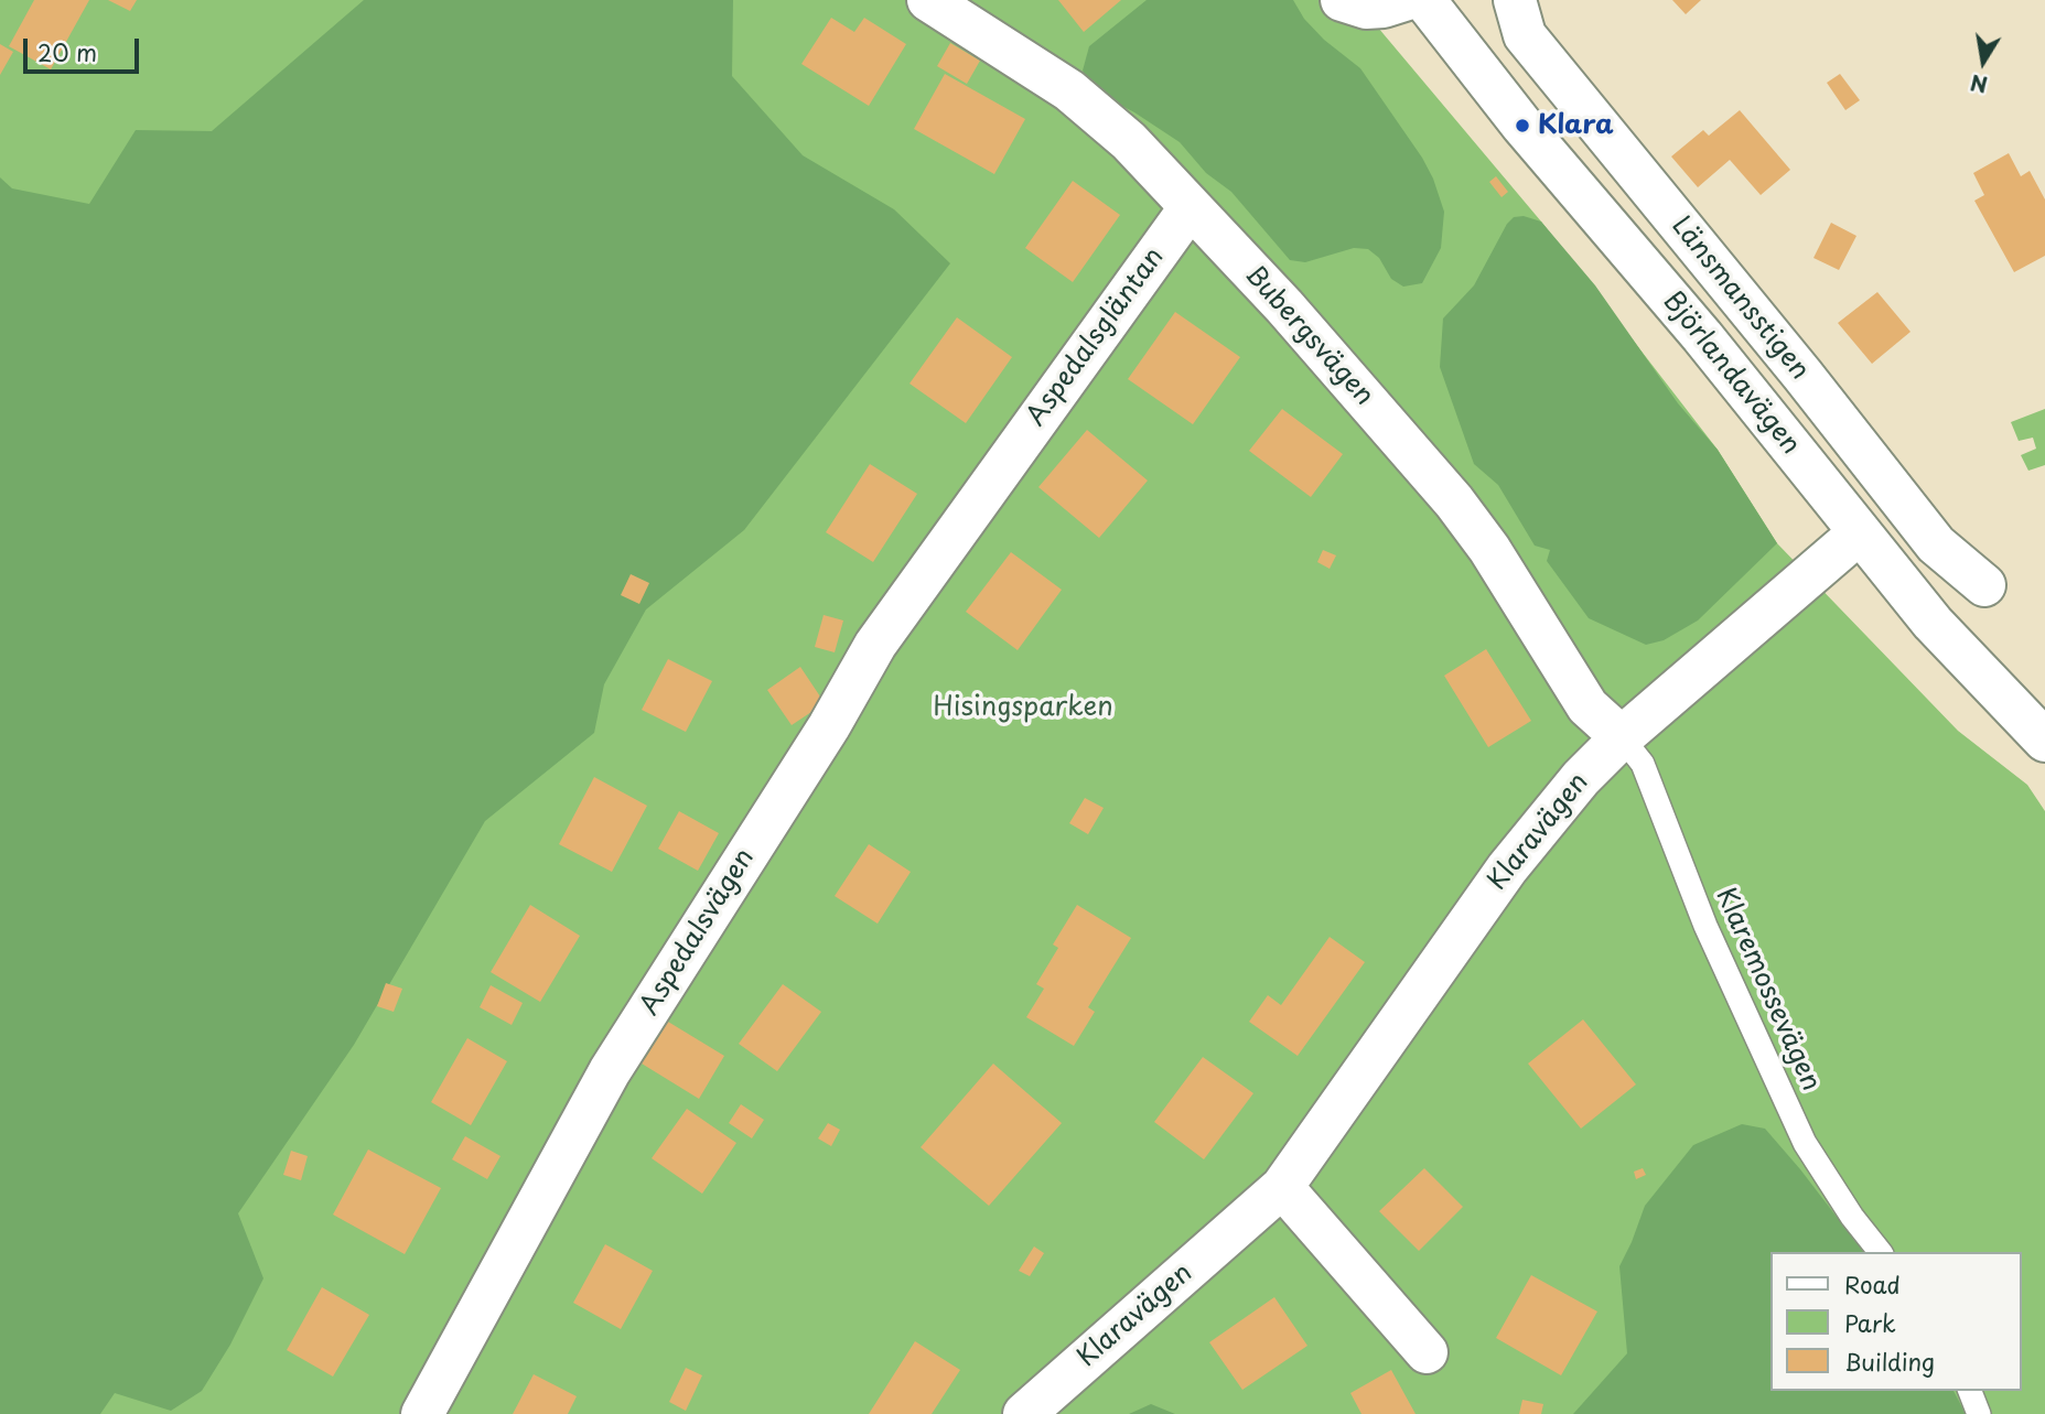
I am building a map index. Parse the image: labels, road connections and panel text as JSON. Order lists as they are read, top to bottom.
{
  "streets": {
    "street": [
      "Länsmansstigen",
      "Bubergsvägen",
      "Aspedalsgläntan",
      "Björlandavägen",
      "Klaravägen",
      "Aspedalsvägen"
    ],
    "lane": ["Klaremossevägen"]
  },
  "crossings": [
    ["Bubergsvägen", "Aspedalsgläntan"],
    ["Bubergsvägen", "Klaravägen"],
    ["Bubergsvägen", "Klaremossevägen"],
    ["Aspedalsgläntan", "Aspedalsvägen"],
    ["Björlandavägen", "Klaravägen"],
    ["Klaravägen", "Klaremossevägen"]
  ],
  "parks": ["Hisingsparken"],
  "places": ["Klara"],
  "legend": ["Road", "Park", "Building"],
  "scale_bar": "20 m",
  "north": "bottom"
}
